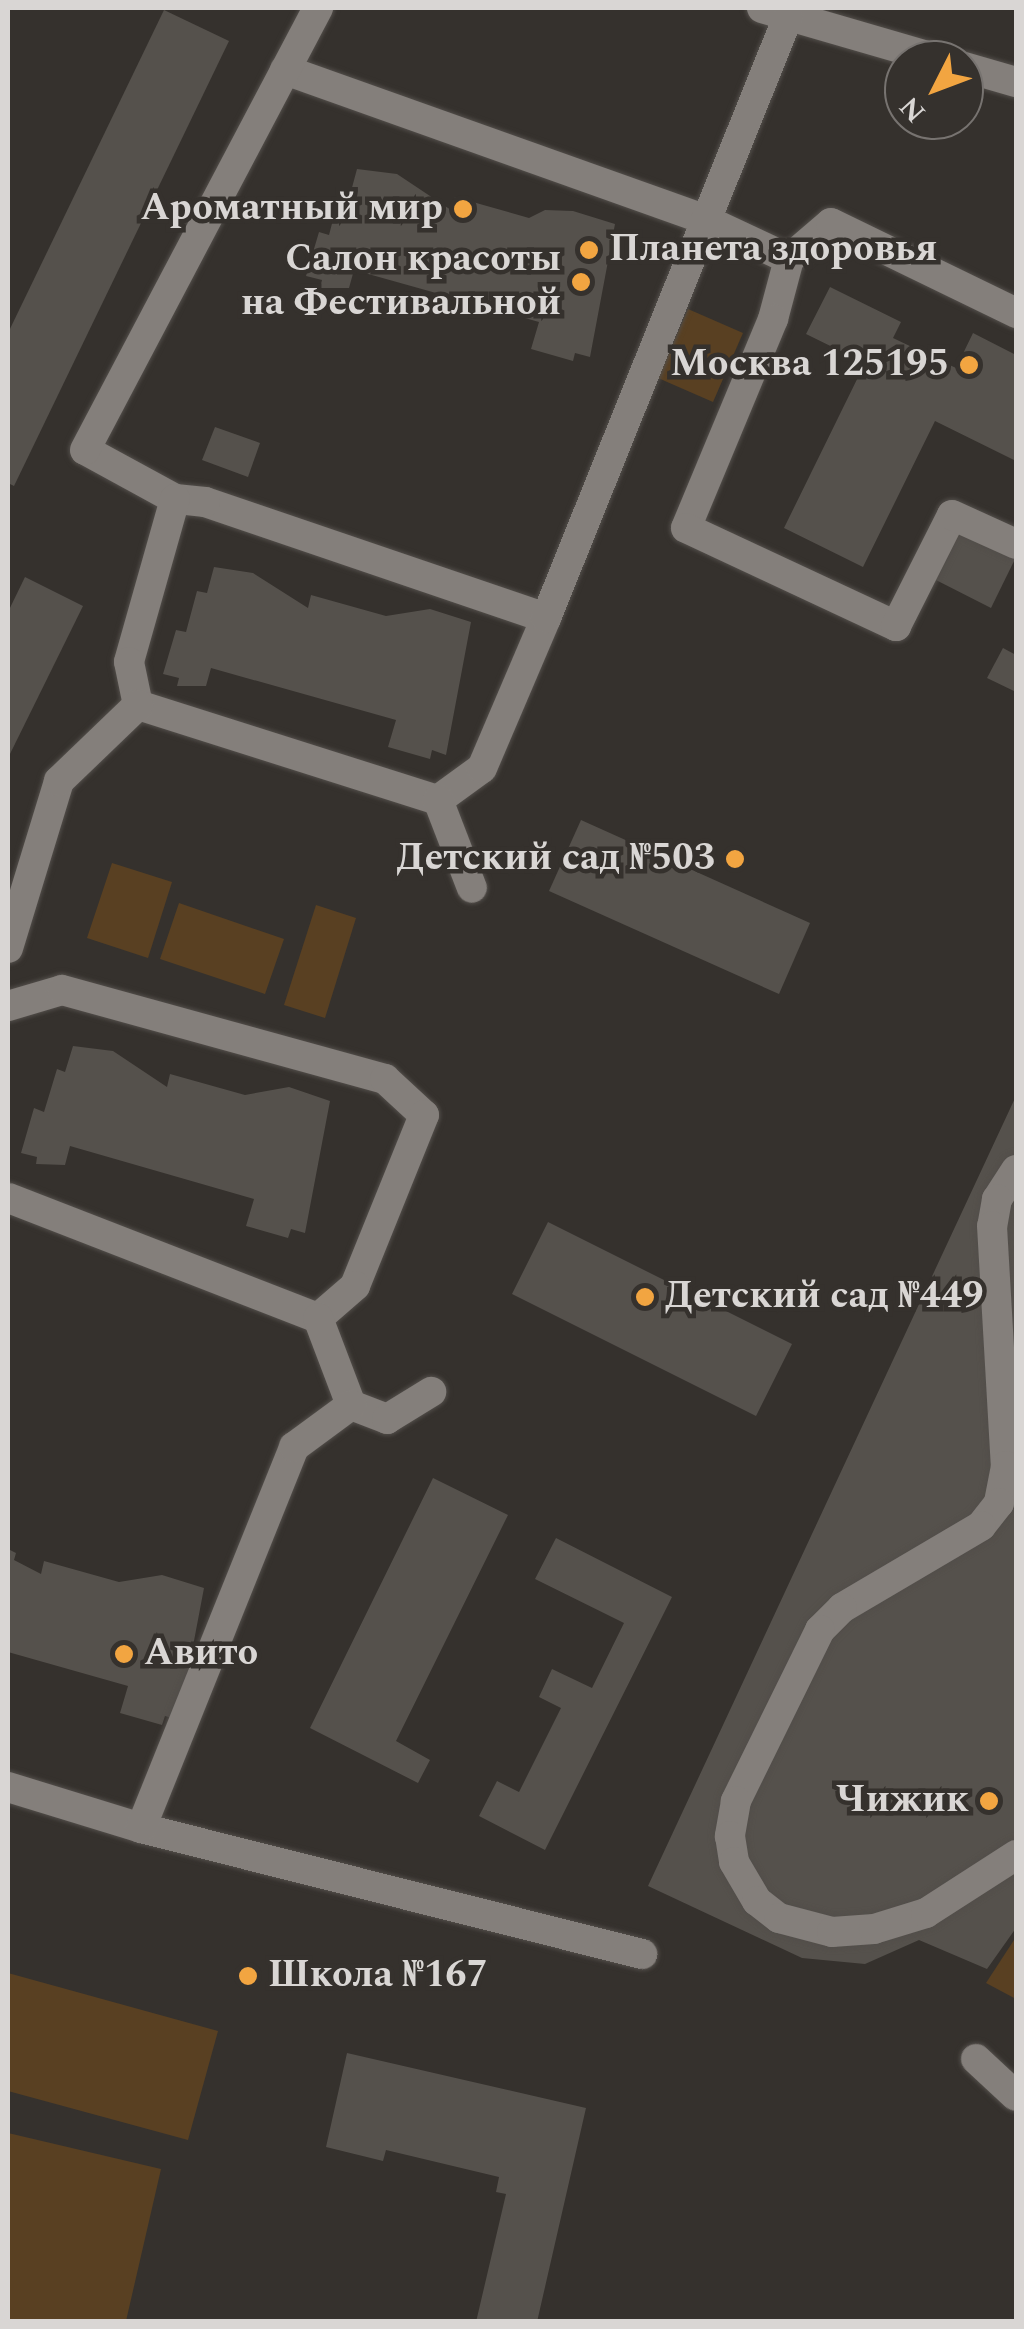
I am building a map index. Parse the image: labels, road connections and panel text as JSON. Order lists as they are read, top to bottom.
{
  "places": [
    "Ароматный мир",
    "Планета здоровья",
    "Салон красоты на Фестивальной",
    "Москва 125195",
    "Детский сад №503",
    "Детский сад №449",
    "Авито",
    "Чижик",
    "Школа №167"
  ],
  "north": "bottom left"
}
